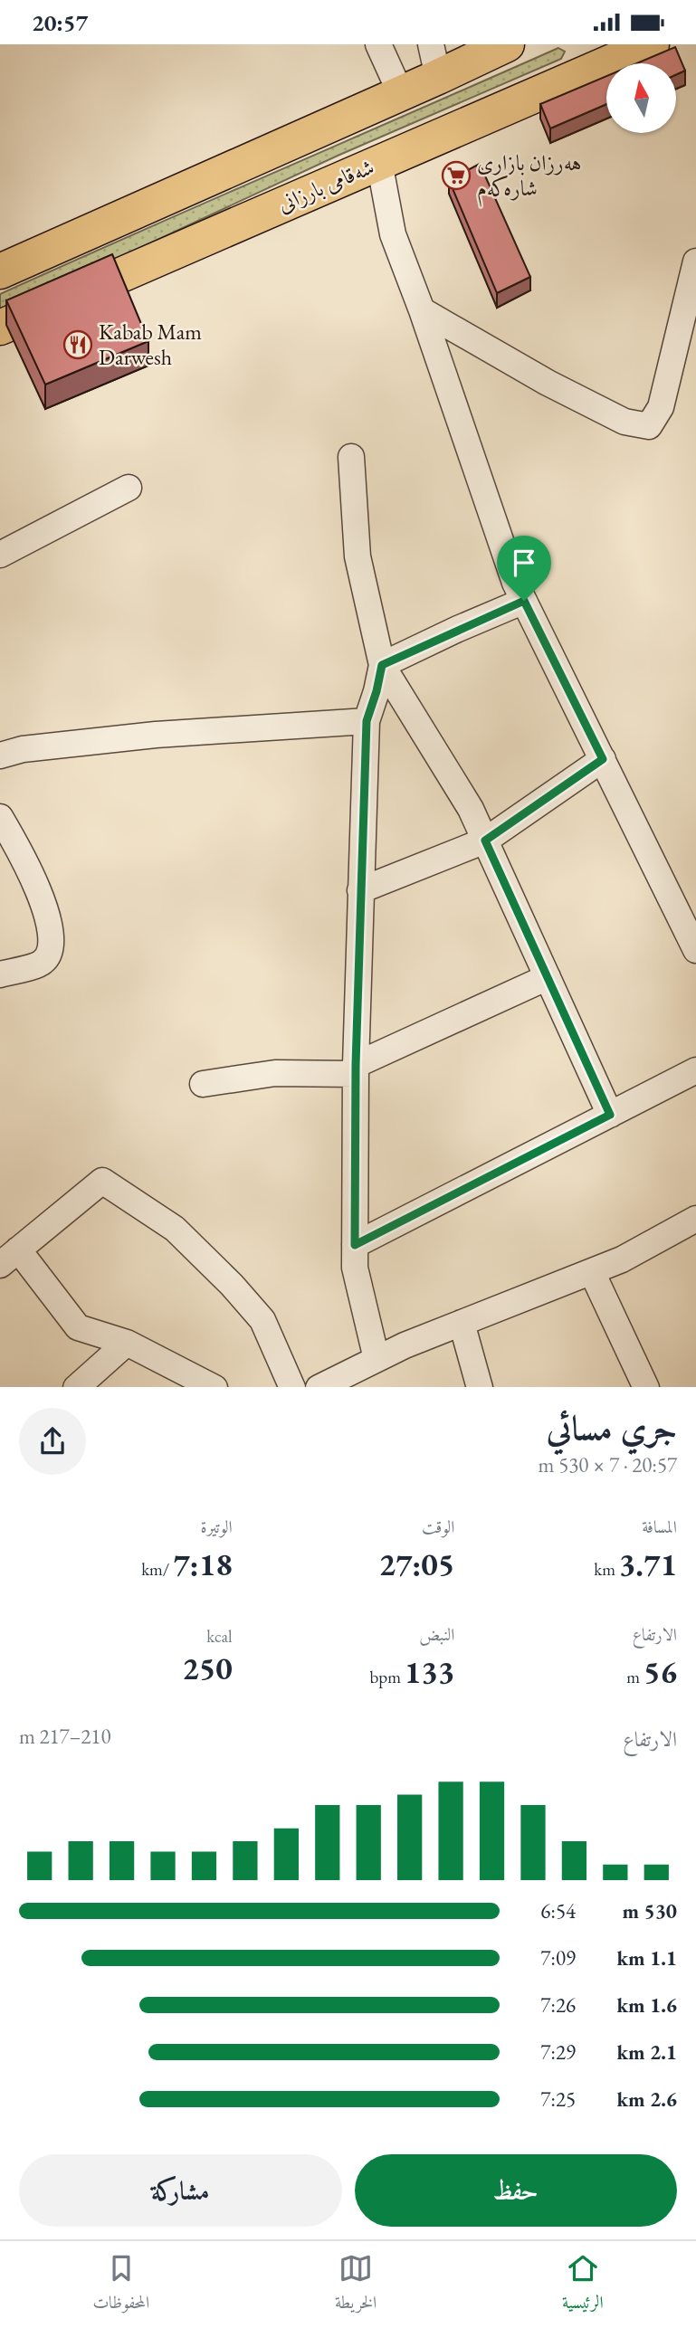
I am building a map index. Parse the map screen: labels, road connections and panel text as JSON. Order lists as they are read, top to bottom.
{
  "streets": {
    "highway": ["شەقامی بارزانی"]
  },
  "places": {
    "supermarket": ["هەرزان بازاری شارەکەم"],
    "restaurant": ["Kabab Mam Darwesh"]
  },
  "north": "top",
  "page": {
    "status": "20:57",
    "heading": ["جري مسائي", "20:57 · 7 × 530 m"],
    "stats": [
      ["المسافة", "3.71 km"],
      ["الوقت", "27:05"],
      ["الوتيرة", "7:18 /km"],
      ["الارتفاع", "56 m"],
      ["النبض", "133 bpm"],
      ["kcal", "250"]
    ],
    "chart": ["الارتفاع", "210–217 m"],
    "list": [
      {
        "name": "530 m",
        "note": "6:54"
      },
      {
        "name": "1.1 km",
        "note": "7:09"
      },
      {
        "name": "1.6 km",
        "note": "7:26"
      },
      {
        "name": "2.1 km",
        "note": "7:29"
      },
      {
        "name": "2.6 km",
        "note": "7:25"
      }
    ],
    "buttons": ["حفظ", "مشاركة"],
    "tabs": ["الرئيسية", "الخريطة", "المحفوظات"]
  }
}
